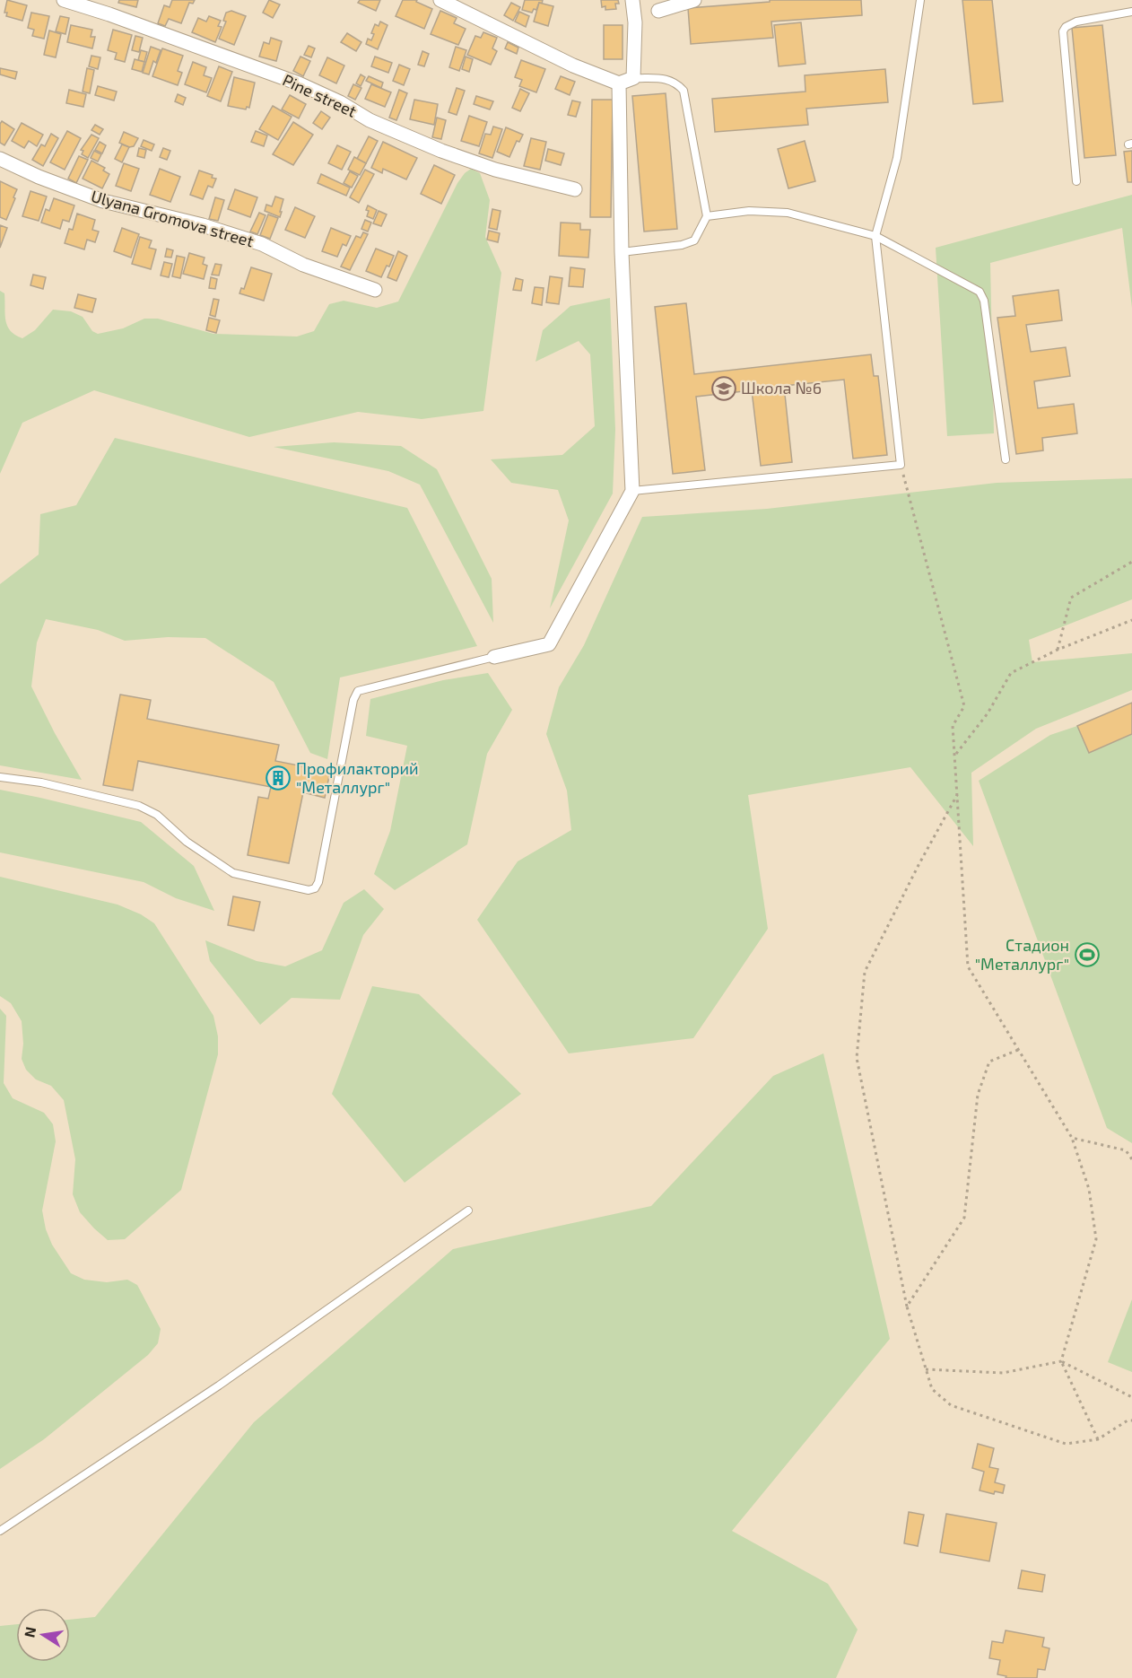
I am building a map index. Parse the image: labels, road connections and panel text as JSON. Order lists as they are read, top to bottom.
{
  "streets": {
    "street": ["Pine street", "Ulyana Gromova street"]
  },
  "places": {
    "school or university": ["Школа №6"],
    "building": ["Профилакторий \"Металлург\""],
    "sports": ["Стадион \"Металлург\""]
  },
  "north": "left"
}
